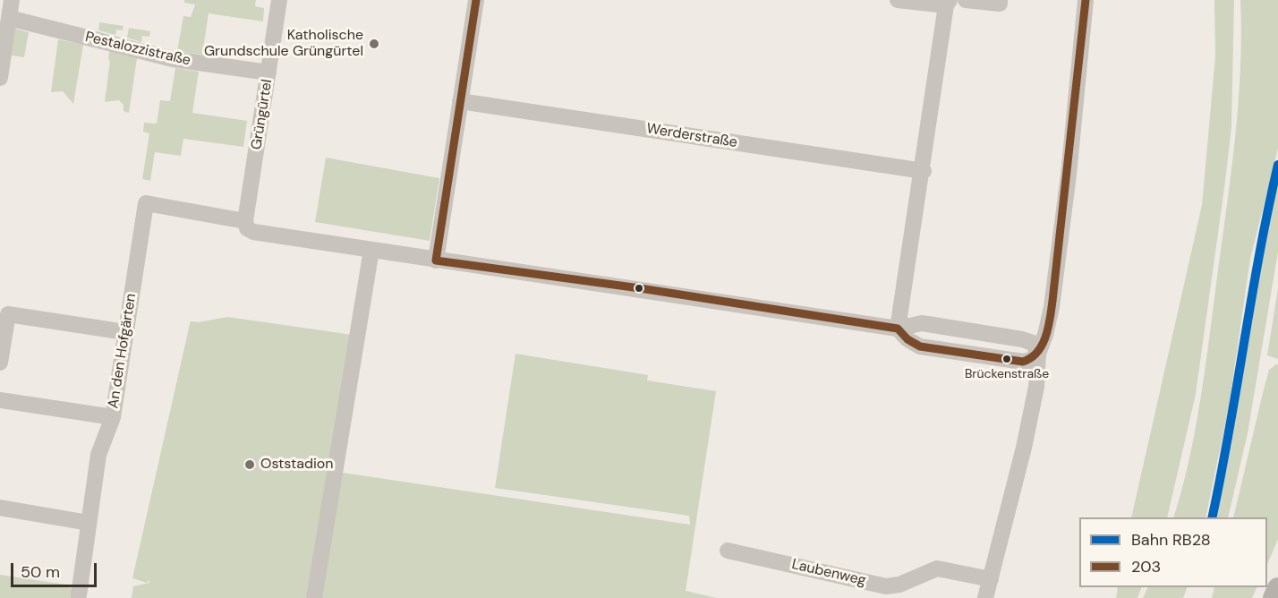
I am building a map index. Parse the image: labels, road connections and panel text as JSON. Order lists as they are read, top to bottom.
{
  "streets": {
    "street": [
      "Pestalozzistraße",
      "Grüngürtel",
      "Werderstraße",
      "An den Hofgärten",
      "Laubenweg"
    ]
  },
  "crossings": [
    ["Pestalozzistraße", "Grüngürtel"],
    ["Grüngürtel", "An den Hofgärten"]
  ],
  "places": ["Katholische Grundschule Grüngürtel", "Brückenstraße", "Oststadion"],
  "lines": ["transit line 203", "rail line RB28"],
  "legend": ["Bahn RB28", "203"],
  "scale_bar": "50 m"
}
